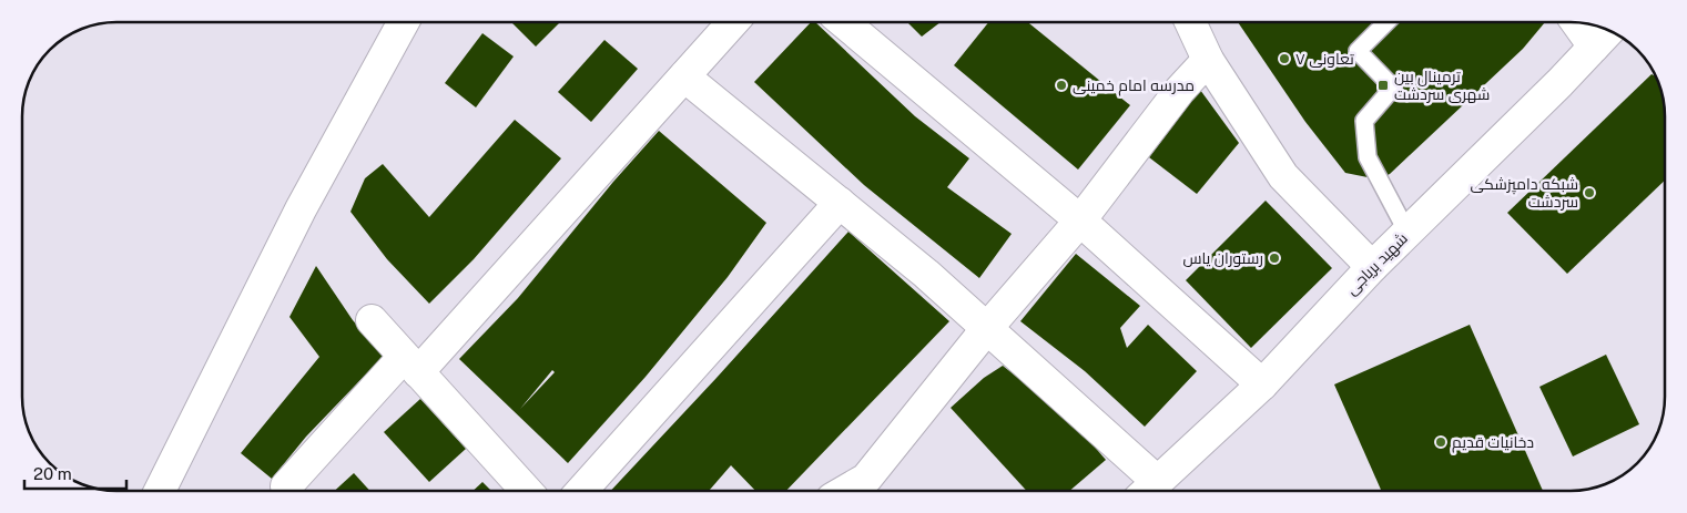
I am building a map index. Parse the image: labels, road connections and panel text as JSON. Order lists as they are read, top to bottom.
{
  "streets": {
    "street": ["شهید بریاجی"]
  },
  "places": {
    "other": [
      "تعاونی ۷",
      "مدرسه امام خمینی",
      "شبکه دامپزشکی سردشت",
      "رستوران یاس",
      "دخانیات قدیم"
    ],
    "transit": ["ترمینال بین شهری سردشت"]
  },
  "scale_bar": "20 m"
}
